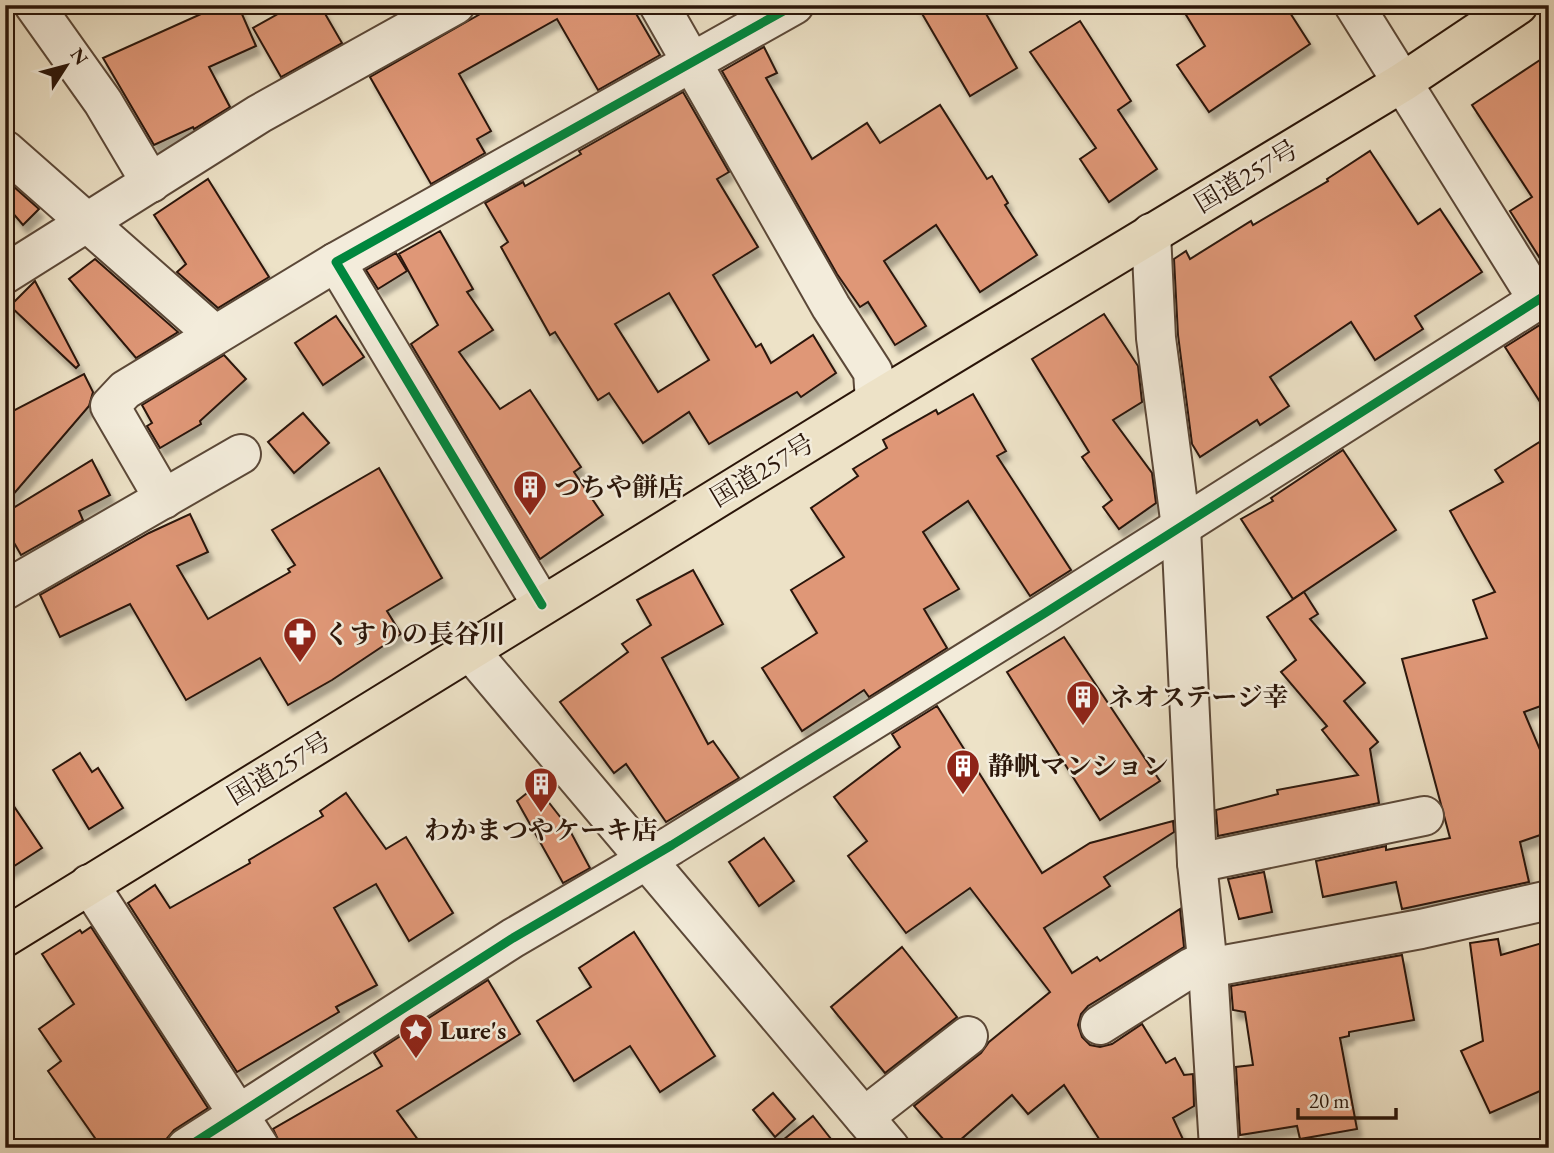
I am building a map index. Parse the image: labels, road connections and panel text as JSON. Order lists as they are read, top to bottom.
{
  "streets": {
    "highway": ["国道257号"]
  },
  "places": {
    "building": [
      "つちや餅店",
      "ネオステージ幸",
      "静帆マンション",
      "わかまつやケーキ店"
    ],
    "pharmacy": ["くすりの長谷川"],
    "place": ["Lure's"]
  },
  "scale_bar": "20 m",
  "north": "top right"
}
